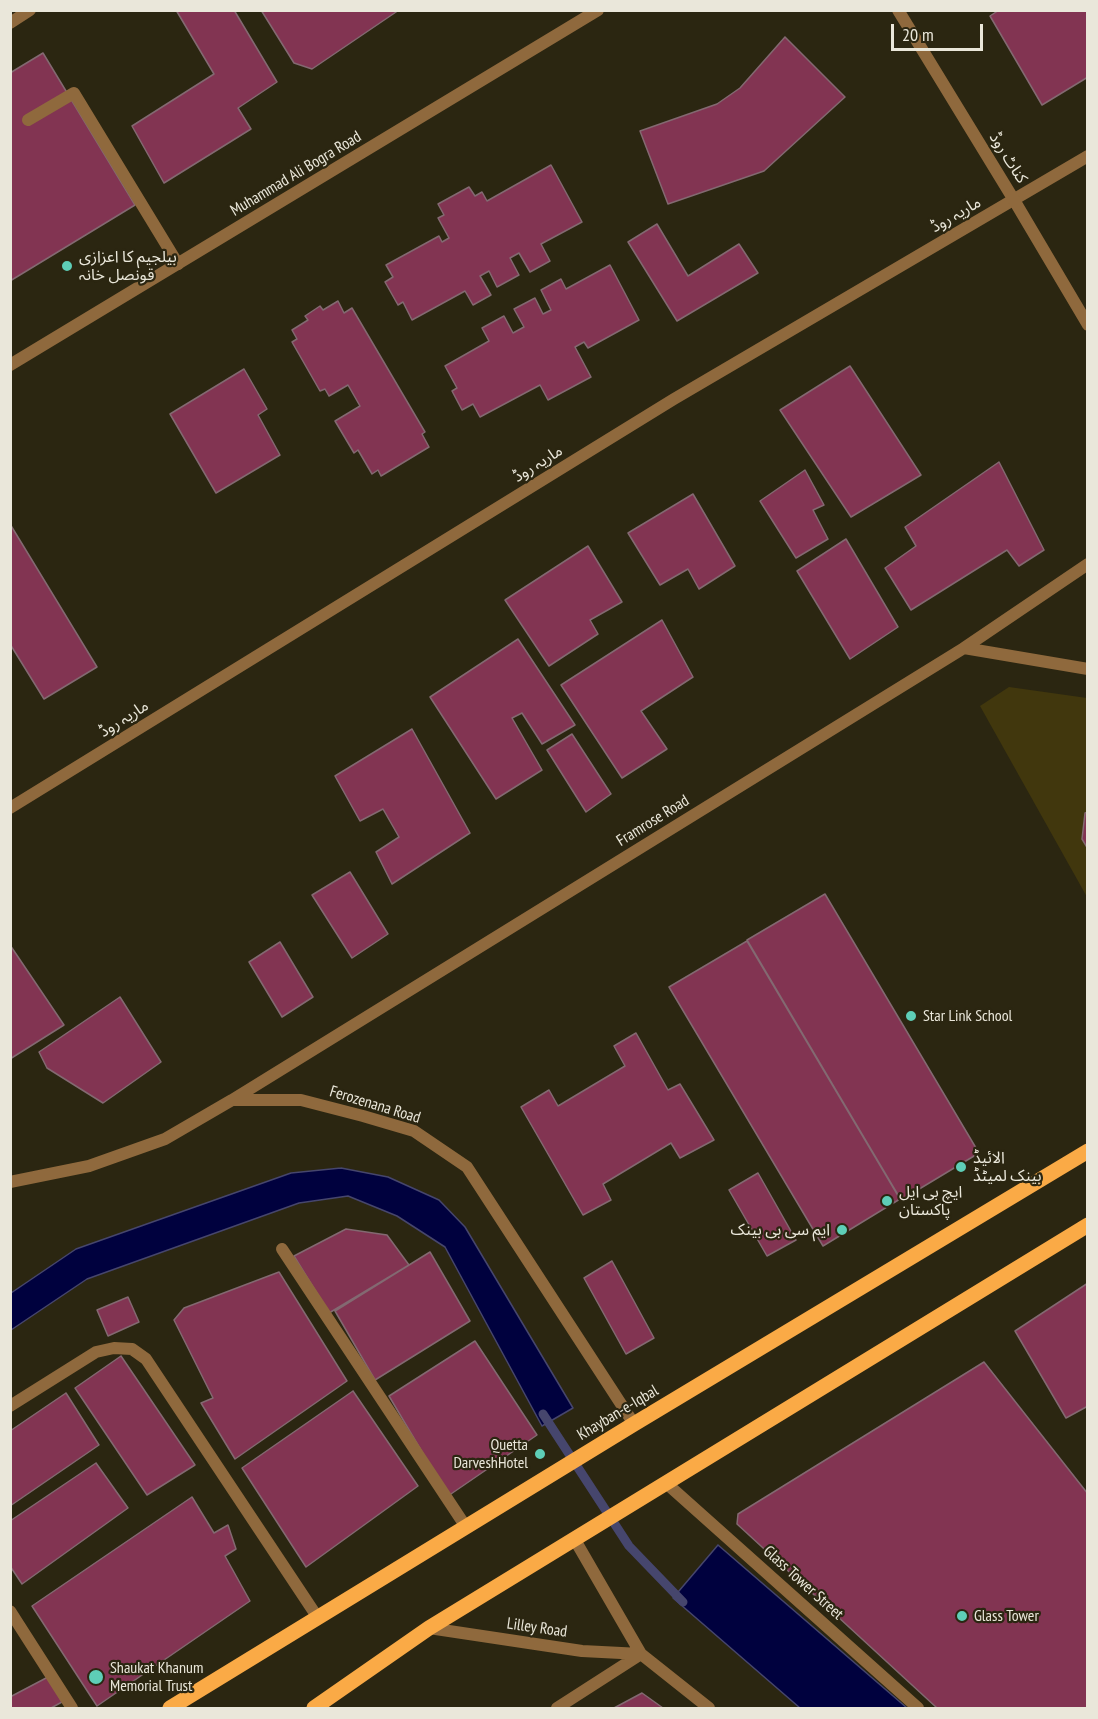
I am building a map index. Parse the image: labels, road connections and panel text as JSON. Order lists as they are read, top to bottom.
{
  "streets": {
    "main road": ["Khayban-e-Iqbal"],
    "street": [
      "کناٹ روڈ",
      "Muhammad Ali Bogra Road",
      "ماریہ روڈ",
      "Framrose Road",
      "Ferozenana Road",
      "Glass Tower Street",
      "Lilley Road"
    ]
  },
  "crossings": [
    ["کناٹ روڈ", "ماریہ روڈ"],
    ["Framrose Road", "Ferozenana Road"],
    ["Ferozenana Road", "Khayban-e-Iqbal"]
  ],
  "places": [
    "بیلجیم کا اعزازی قونصل خانہ",
    "Star Link School",
    "الائیڈ بینک لمیٹڈ",
    "ایچ بی ایل پاکستان",
    "ایم سی بی بینک",
    "Quetta DarveshHotel",
    "Glass Tower",
    "Shaukat Khanum Memorial Trust"
  ],
  "scale_bar": "20 m"
}
